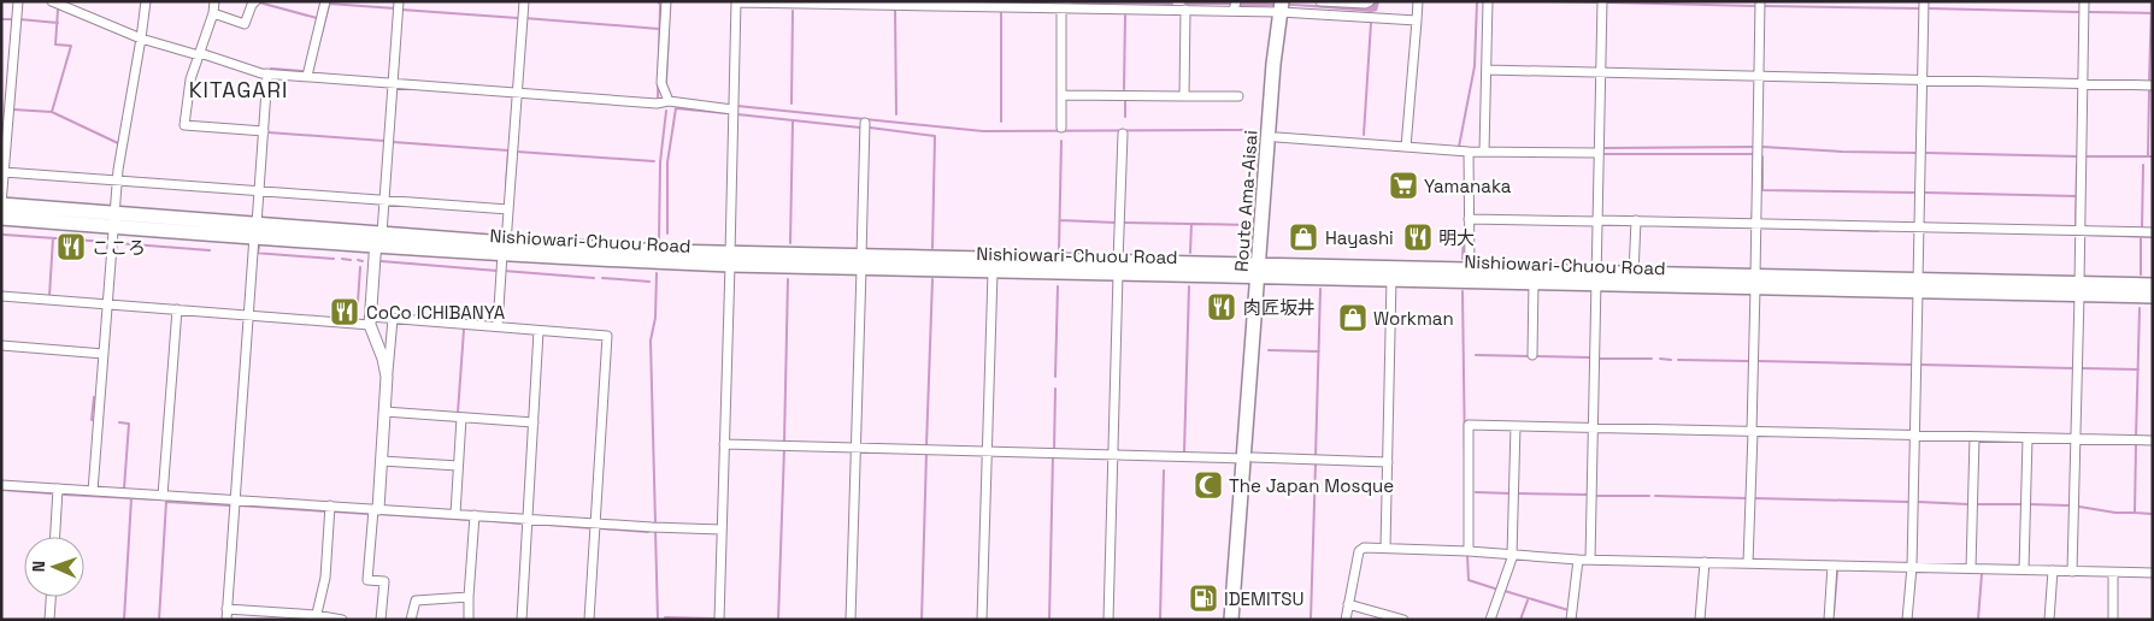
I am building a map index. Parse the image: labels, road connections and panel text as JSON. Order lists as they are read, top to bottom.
{
  "streets": {
    "main road": ["Route Ama-Aisai", "Nishiowari-Chuou Road"]
  },
  "crossings": [
    ["Route Ama-Aisai", "Nishiowari-Chuou Road"]
  ],
  "districts": ["KITAGARI"],
  "places": {
    "supermarket": ["Yamanaka"],
    "shop": ["Hayashi", "Workman"],
    "restaurant": [
      "明大",
      "こころ",
      "肉匠坂井",
      "CoCo ICHIBANYA"
    ],
    "mosque": ["The Japan Mosque"],
    "fuel station": ["IDEMITSU"]
  },
  "north": "left"
}
